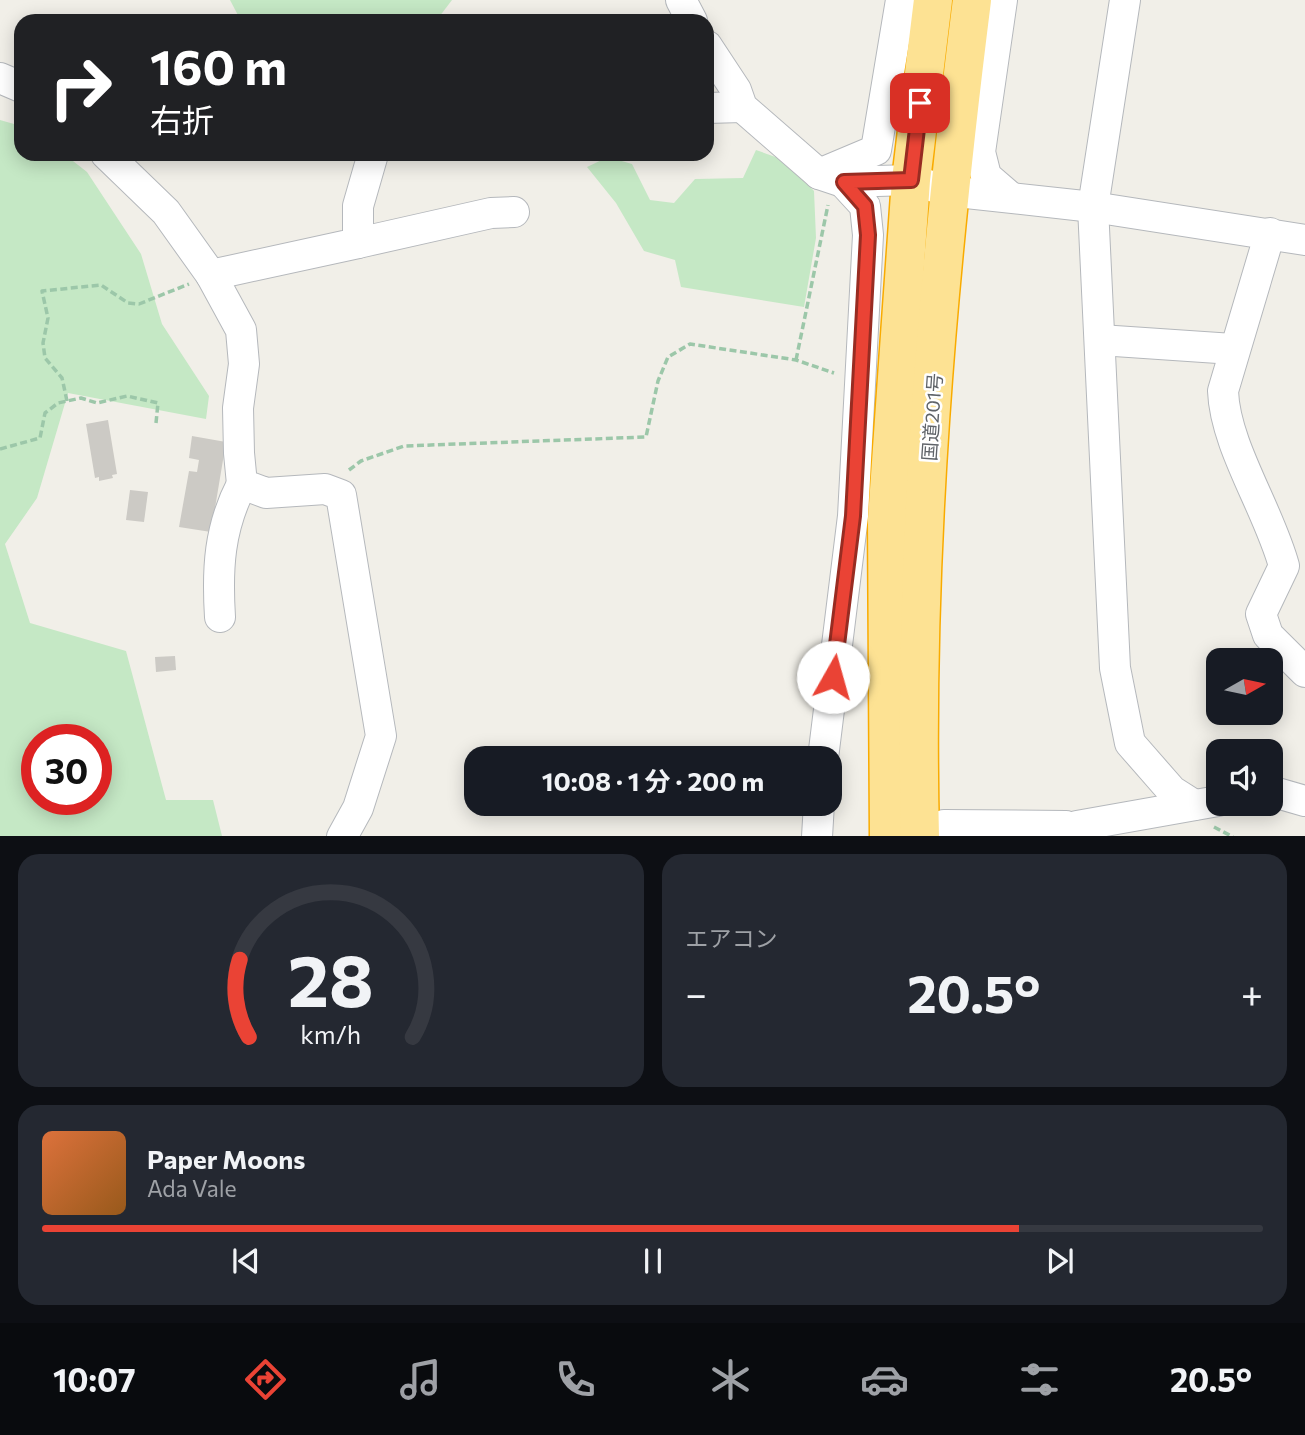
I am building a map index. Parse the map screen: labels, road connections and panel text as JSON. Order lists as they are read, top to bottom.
{
  "streets": {
    "highway": ["国道201号"]
  },
  "north": "right",
  "page": {
    "turn": ["160 m", "右折"],
    "limit": "30",
    "trip": "10:08 · 1 分 · 200 m",
    "tile": "エアコン",
    "heat": ["−", "20.5°", "+"],
    "song": ["Paper Moons", "Ada Vale"],
    "tabs": ["10:07", "20.5°"],
    "gauge": ["28", "km/h"]
  }
}
